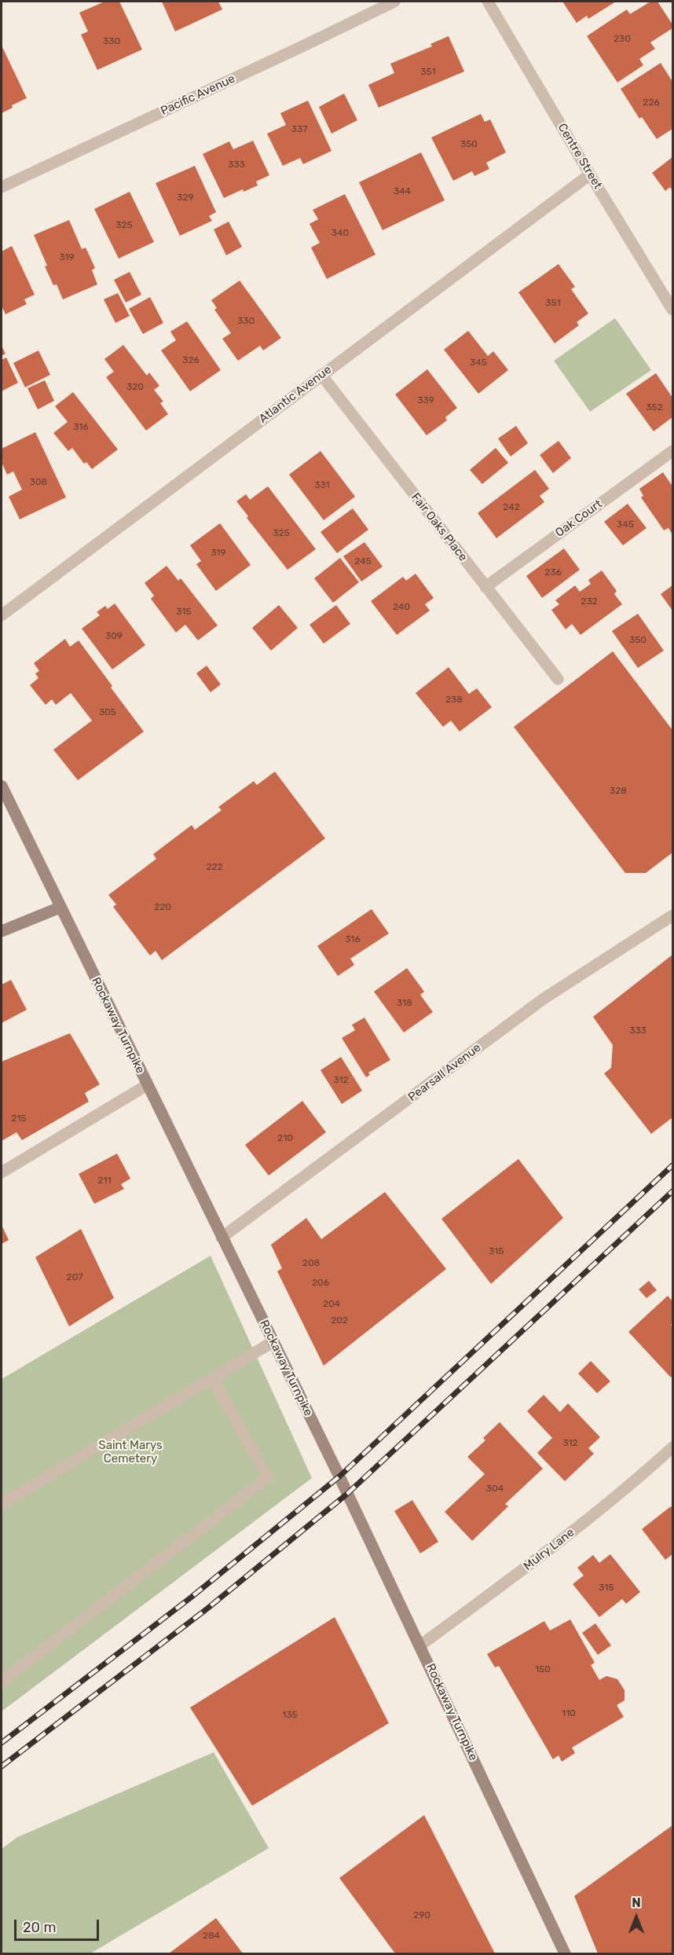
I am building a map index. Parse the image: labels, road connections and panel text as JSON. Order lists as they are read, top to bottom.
{
  "streets": {
    "main road": ["Rockaway Turnpike"],
    "street": [
      "Pacific Avenue",
      "Centre Street",
      "Atlantic Avenue",
      "Oak Court",
      "Fair Oaks Place",
      "Pearsall Avenue",
      "Mulry Lane"
    ]
  },
  "crossings": [
    ["Centre Street", "Atlantic Avenue"],
    ["Atlantic Avenue", "Fair Oaks Place"],
    ["Oak Court", "Fair Oaks Place"],
    ["Rockaway Turnpike", "Pearsall Avenue"],
    ["Rockaway Turnpike", "Mulry Lane"]
  ],
  "parks": ["Saint Marys Cemetery"],
  "house_numbers": [
    "230",
    "330",
    "351",
    "226",
    "337",
    "350",
    "333",
    "344",
    "329",
    "325",
    "340",
    "319",
    "351",
    "330",
    "326",
    "345",
    "320",
    "339",
    "352",
    "316",
    "308",
    "331",
    "242",
    "345",
    "325",
    "319",
    "245",
    "236",
    "232",
    "240",
    "315",
    "309",
    "350",
    "238",
    "305",
    "328",
    "222",
    "220",
    "316",
    "318",
    "333",
    "312",
    "215",
    "210",
    "211",
    "315",
    "208",
    "207",
    "206",
    "204",
    "202",
    "312",
    "304",
    "315",
    "150",
    "110",
    "135",
    "290",
    "284"
  ],
  "scale_bar": "20 m",
  "north": "top"
}
